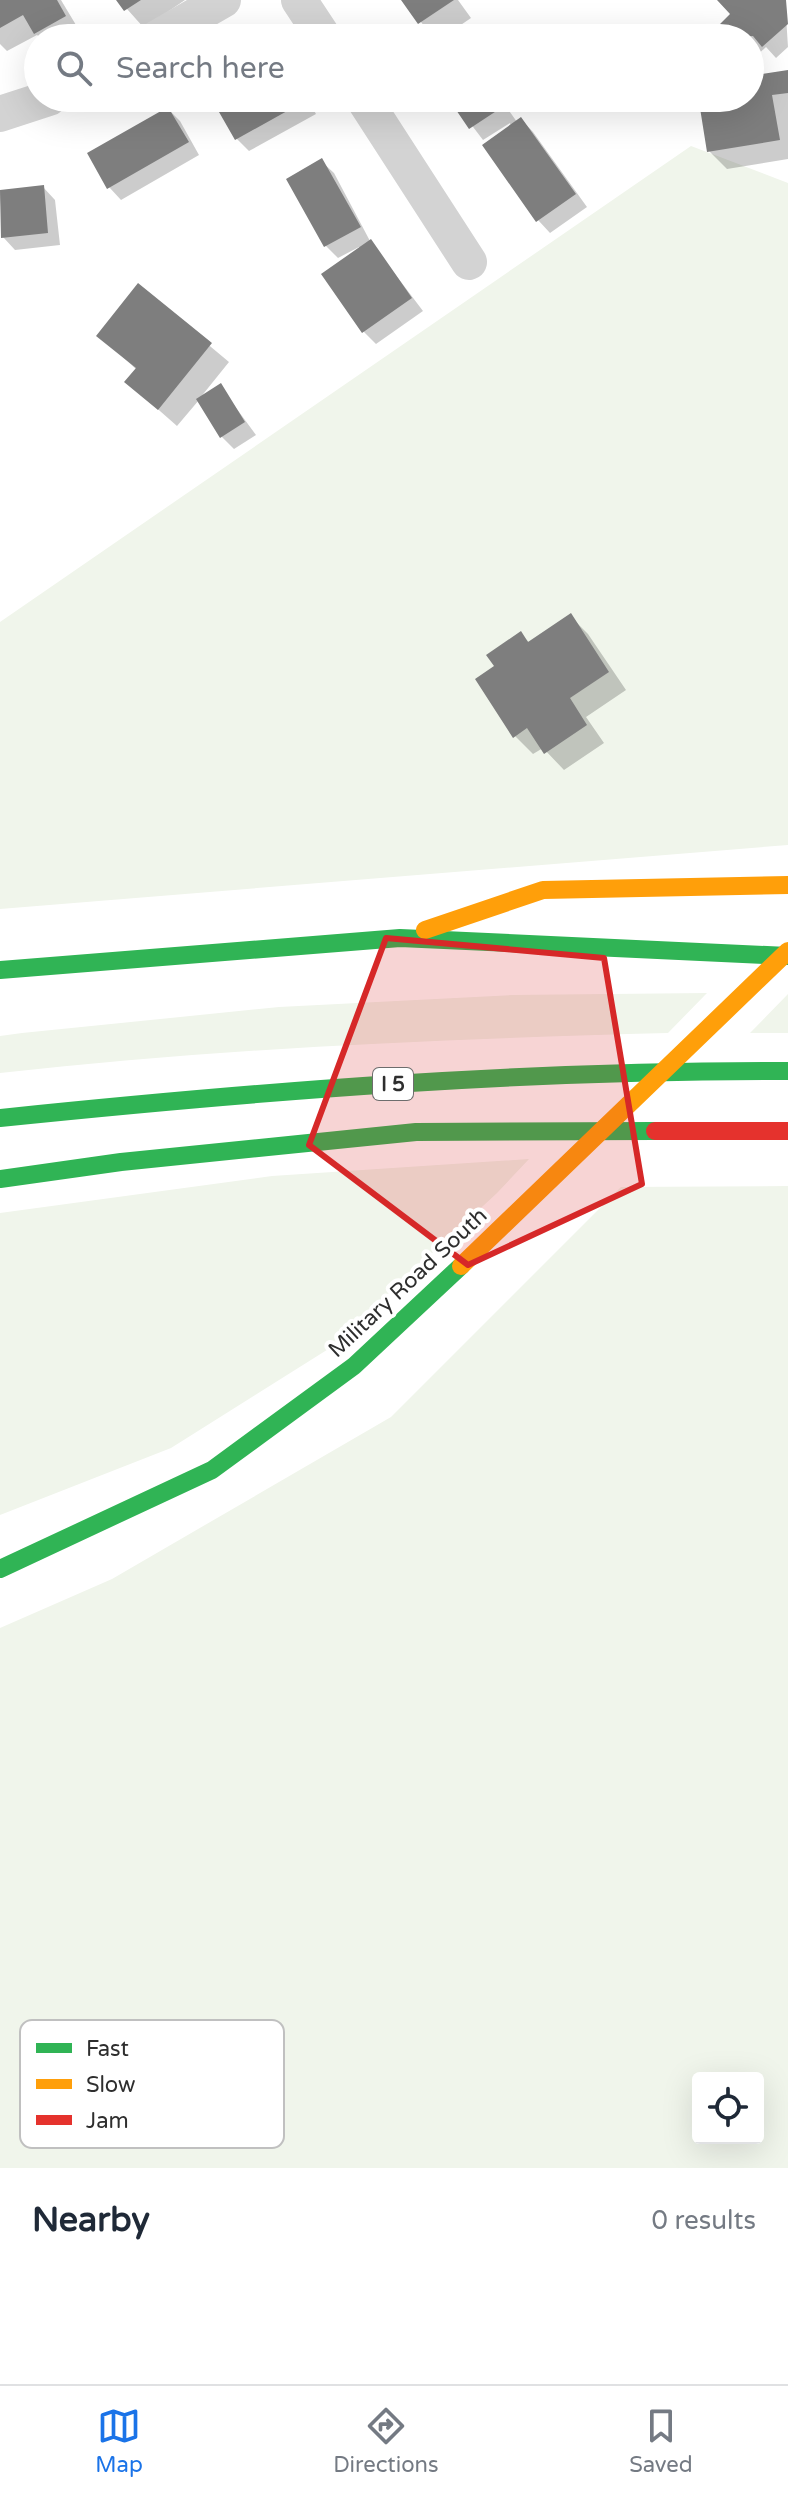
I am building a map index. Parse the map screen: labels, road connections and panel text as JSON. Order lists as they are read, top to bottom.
{
  "streets": {
    "main road": ["I 5", "Military Road South"]
  },
  "legend": ["Fast", "Slow", "Jam"],
  "page": {
    "search": "Search here",
    "heading": ["Nearby", "0 results"],
    "nav": ["Map", "Directions", "Saved"]
  }
}
